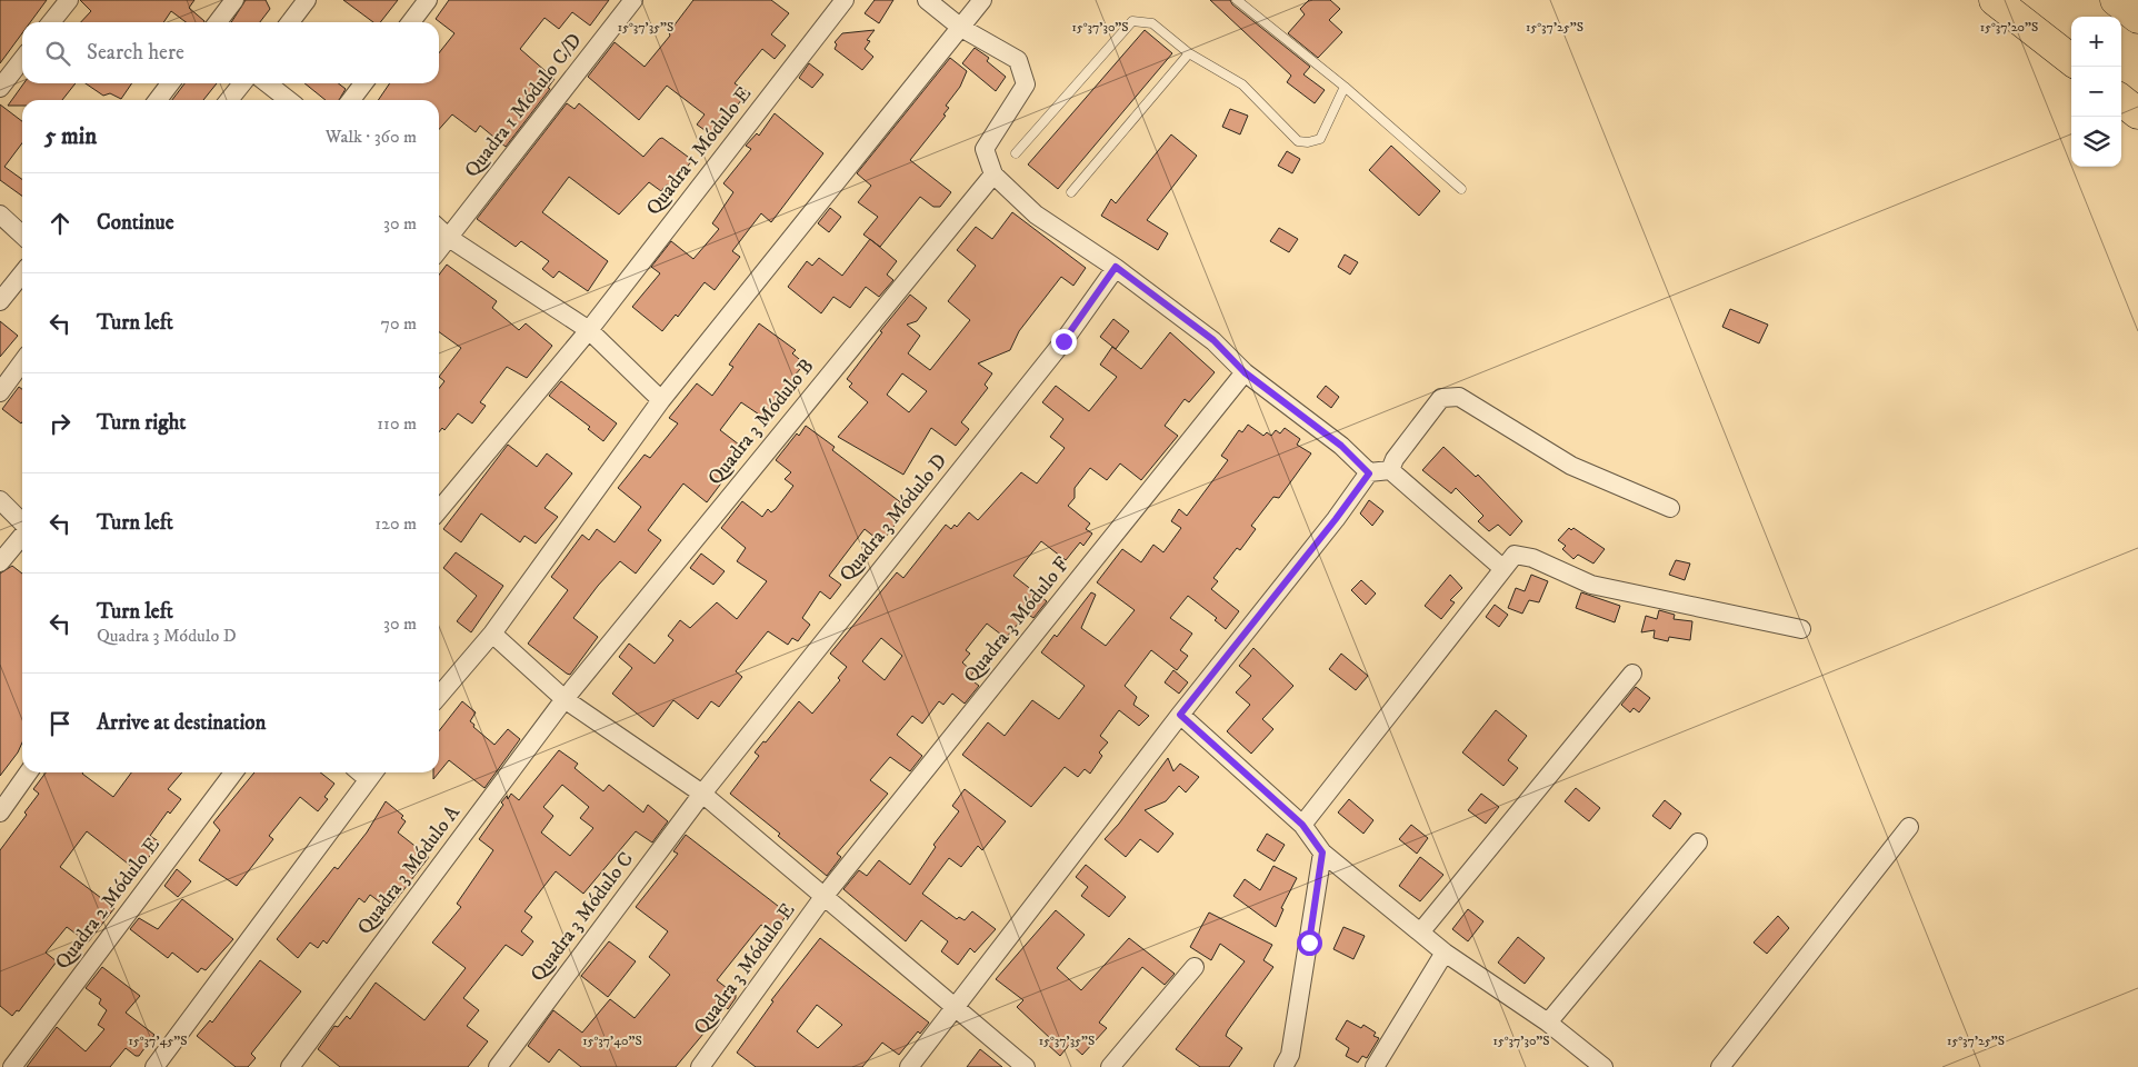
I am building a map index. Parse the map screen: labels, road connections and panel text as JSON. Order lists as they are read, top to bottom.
{
  "streets": {
    "street": [
      "Quadra 1 Módulo C/D",
      "Quadra 1 Módulo E",
      "Quadra 3 Módulo B",
      "Quadra 3 Módulo D",
      "Quadra 3 Módulo F",
      "Quadra 3 Módulo A",
      "Quadra 2 Módulo E",
      "Quadra 3 Módulo C",
      "Quadra 3 Módulo E"
    ]
  },
  "crossings": [
    ["Quadra 3 Módulo B", "Quadra 3 Módulo A"],
    ["Quadra 3 Módulo D", "Quadra 3 Módulo C"],
    ["Quadra 3 Módulo F", "Quadra 3 Módulo E"]
  ],
  "page": {
    "map_buttons": ["+", "−"],
    "search": "Search here",
    "heading": ["5 min", "Walk · 360 m"],
    "list": [
      ["Continue", "30 m"],
      ["Turn left", "70 m"],
      ["Turn right", "110 m"],
      ["Turn left", "120 m"],
      ["Turn left", "Quadra 3 Módulo D", "30 m"],
      "Arrive at destination"
    ]
  },
  "coordinates": [
    "15°37'35\"S",
    "15°37'30\"S",
    "15°37'25\"S",
    "15°37'20\"S",
    "15°37'45\"S",
    "15°37'40\"S"
  ]
}
